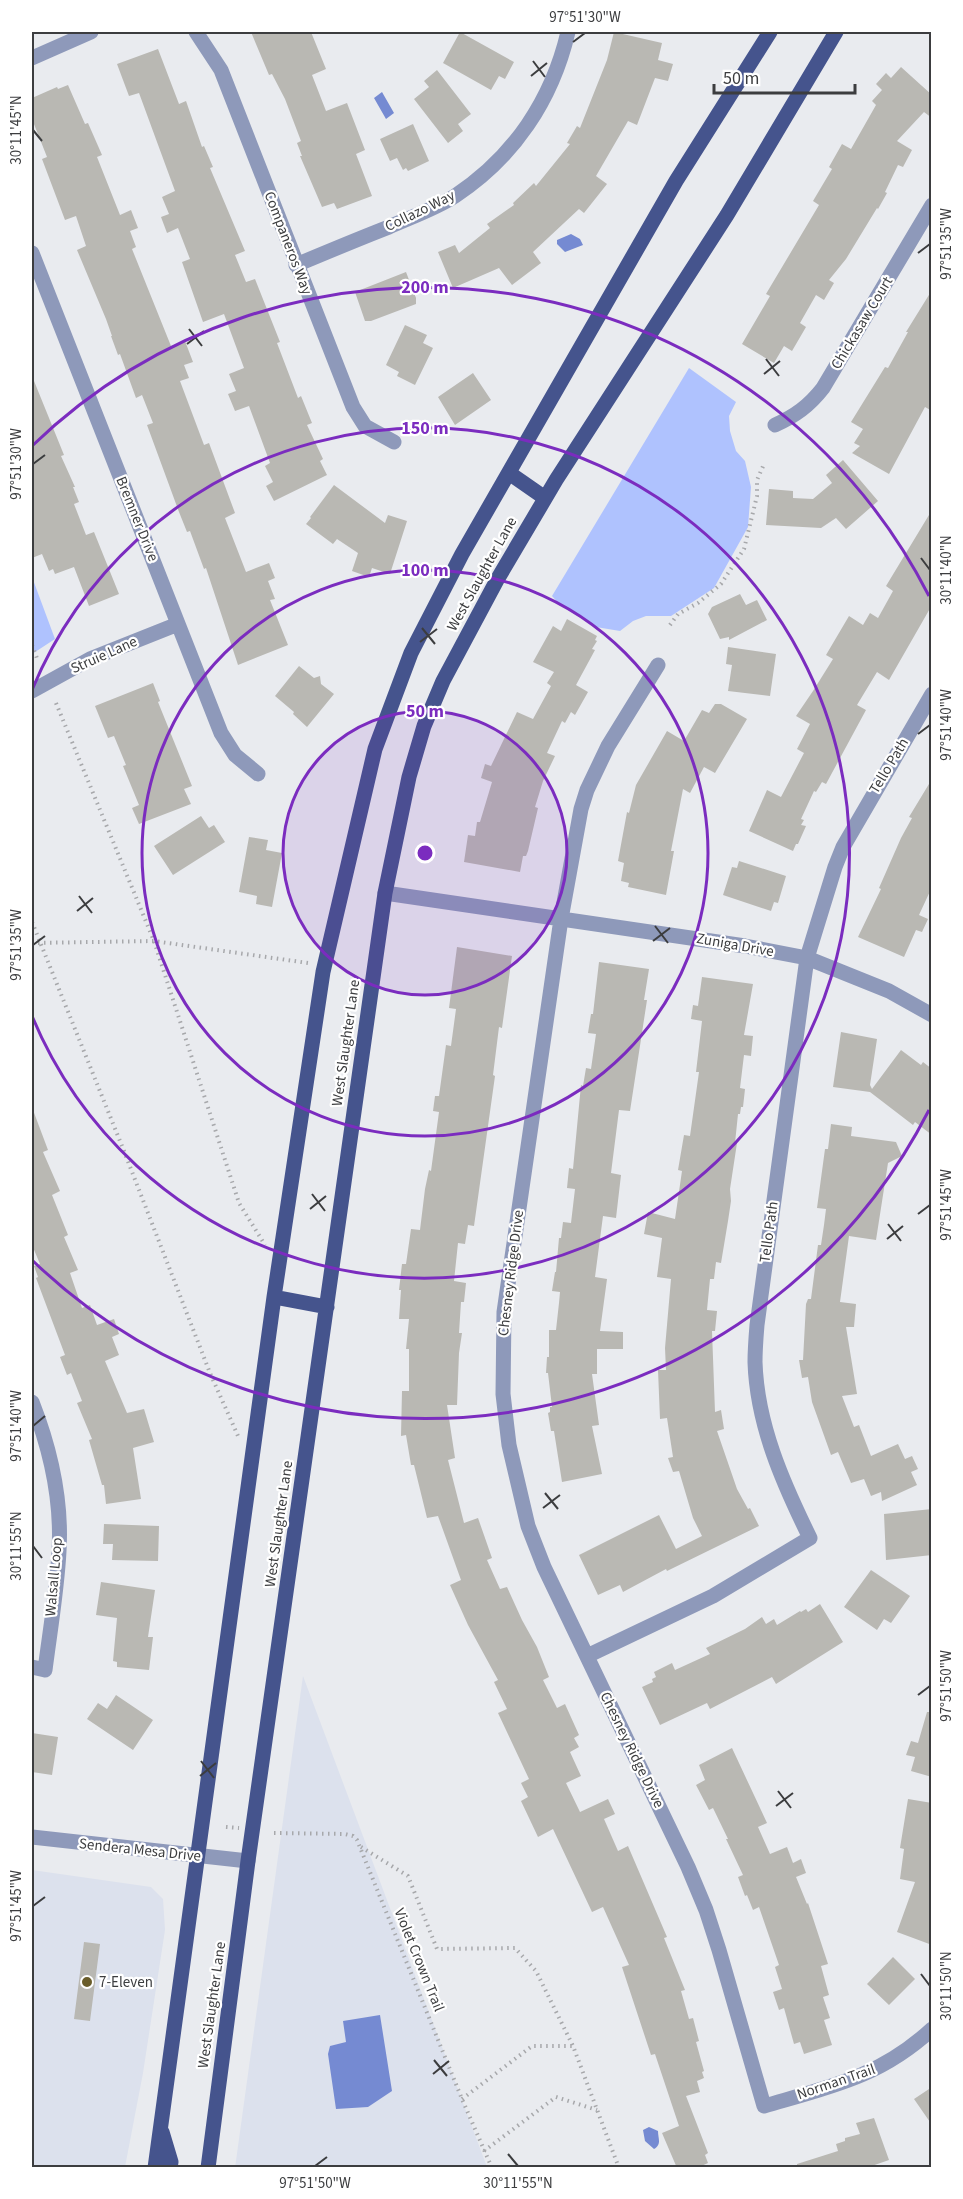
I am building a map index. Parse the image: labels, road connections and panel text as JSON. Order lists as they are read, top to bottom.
{
  "streets": {
    "main road": ["West Slaughter Lane"],
    "street": [
      "Collazo Way",
      "Companeros Way",
      "Chickasaw Court",
      "Bremner Drive",
      "Struie Lane",
      "Tello Path",
      "Zuniga Drive",
      "Chesney Ridge Drive",
      "Walsall Loop",
      "Sendera Mesa Drive",
      "Norman Trail"
    ],
    "path": ["Violet Crown Trail"]
  },
  "crossings": [
    ["Collazo Way", "Companeros Way"],
    ["Bremner Drive", "Struie Lane"],
    ["West Slaughter Lane", "Zuniga Drive"],
    ["West Slaughter Lane", "Sendera Mesa Drive"],
    ["Tello Path", "Zuniga Drive"],
    ["Tello Path", "Chesney Ridge Drive"],
    ["Zuniga Drive", "Chesney Ridge Drive"],
    ["Chesney Ridge Drive", "Norman Trail"]
  ],
  "places": ["7-Eleven"],
  "scale_bar": "50 m",
  "coordinates": [
    "97°51'30\"W",
    "30°11'45\"N",
    "97°51'35\"W",
    "30°11'40\"N",
    "97°51'40\"W",
    "97°51'45\"W",
    "30°11'55\"N",
    "97°51'50\"W",
    "30°11'50\"N"
  ],
  "rings": [
    "200 m",
    "150 m",
    "100 m",
    "50 m"
  ]
}
